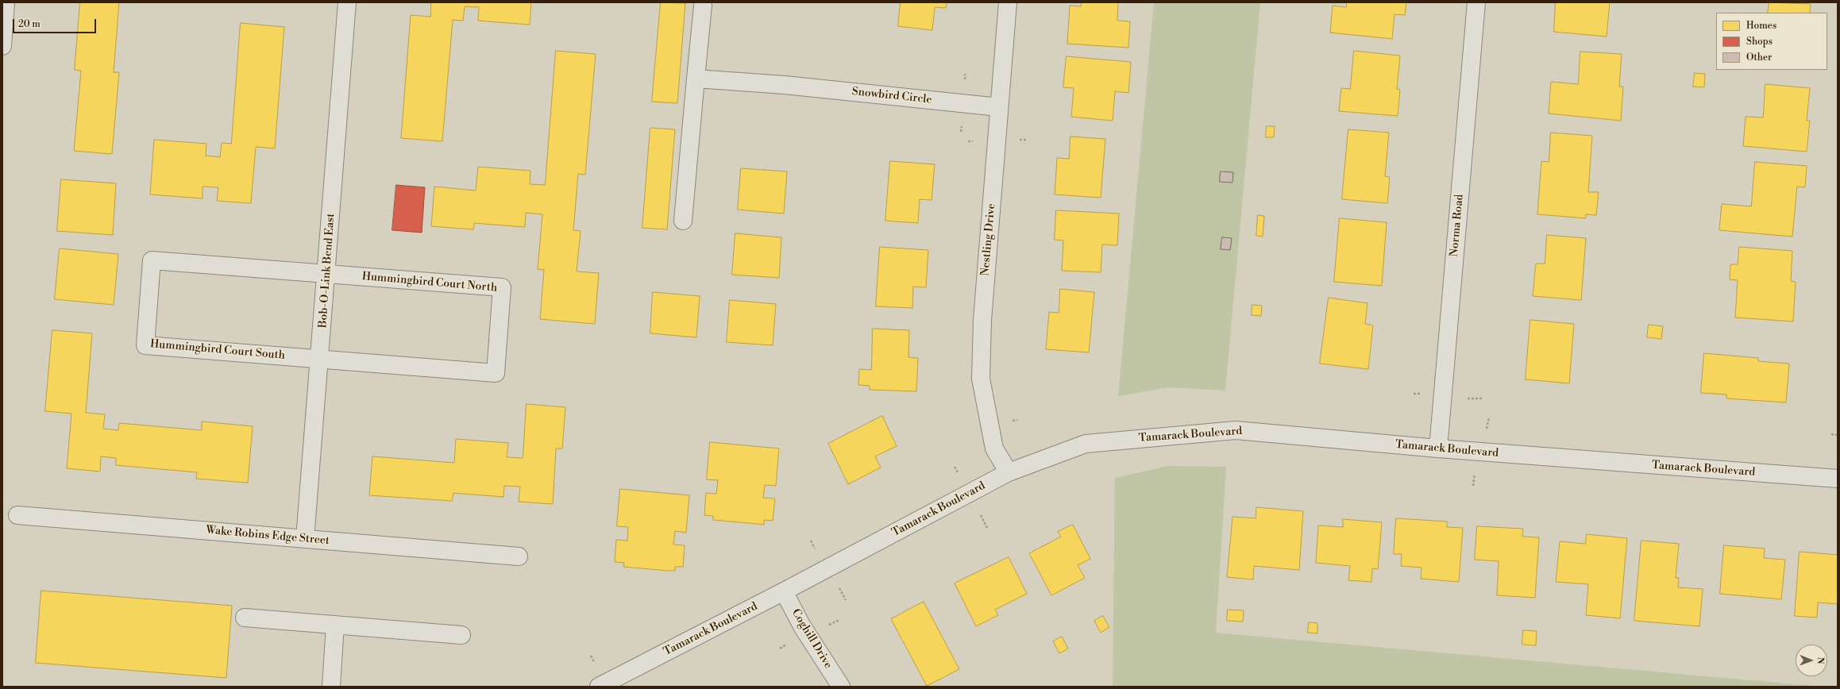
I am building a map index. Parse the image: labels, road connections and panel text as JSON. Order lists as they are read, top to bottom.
{
  "streets": {
    "street": [
      "Snowbird Circle",
      "Norma Road",
      "Nestling Drive",
      "Bob-O-Link Bend East",
      "Hummingbird Court North",
      "Hummingbird Court South",
      "Tamarack Boulevard",
      "Wake Robins Edge Street",
      "Coghill Drive"
    ]
  },
  "crossings": [
    ["Snowbird Circle", "Nestling Drive"],
    ["Norma Road", "Tamarack Boulevard"],
    ["Nestling Drive", "Tamarack Boulevard"],
    ["Bob-O-Link Bend East", "Hummingbird Court North"],
    ["Bob-O-Link Bend East", "Hummingbird Court South"],
    ["Bob-O-Link Bend East", "Wake Robins Edge Street"],
    ["Hummingbird Court North", "Hummingbird Court South"],
    ["Tamarack Boulevard", "Coghill Drive"]
  ],
  "legend": ["Homes", "Shops", "Other"],
  "scale_bar": "20 m",
  "north": "right"
}
